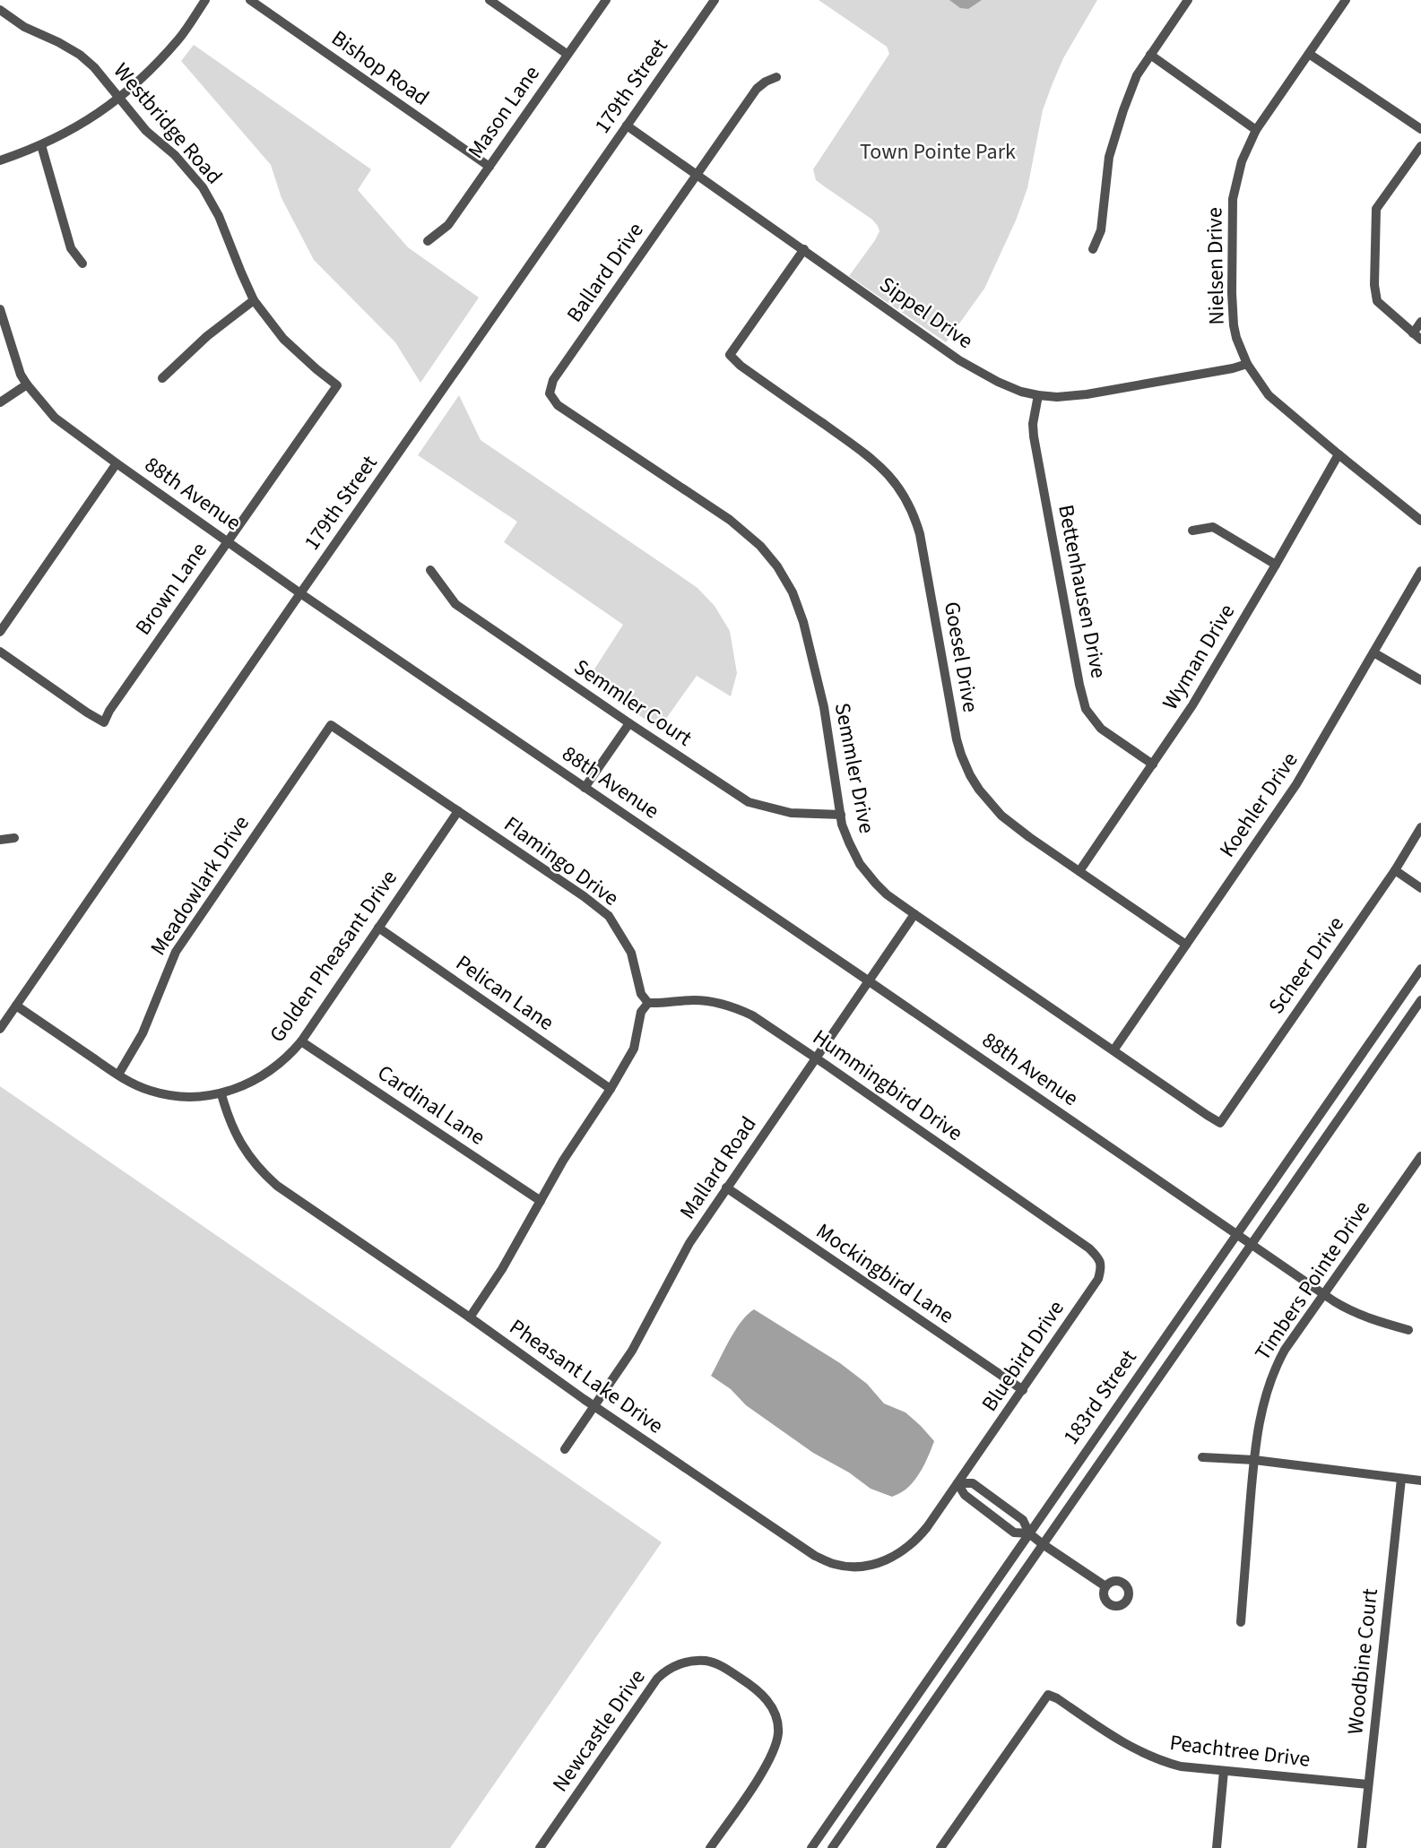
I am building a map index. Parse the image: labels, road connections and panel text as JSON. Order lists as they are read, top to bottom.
{
  "streets": {
    "street": [
      "Bishop Road",
      "179th Street",
      "Mason Lane",
      "Westbridge Road",
      "Nielsen Drive",
      "Ballard Drive",
      "Sippel Drive",
      "88th Avenue",
      "Brown Lane",
      "Bettenhausen Drive",
      "Goesel Drive",
      "Wyman Drive",
      "Semmler Court",
      "Semmler Drive",
      "Koehler Drive",
      "Flamingo Drive",
      "Meadowlark Drive",
      "Golden Pheasant Drive",
      "Scheer Drive",
      "Pelican Lane",
      "Hummingbird Drive",
      "Cardinal Lane",
      "Mallard Road",
      "Mockingbird Lane",
      "Timbers Pointe Drive",
      "Bluebird Drive",
      "Pheasant Lake Drive",
      "183rd Street",
      "Woodbine Court",
      "Newcastle Drive",
      "Peachtree Drive"
    ]
  },
  "crossings": [
    ["Bishop Road", "Mason Lane"],
    ["179th Street", "Sippel Drive"],
    ["179th Street", "88th Avenue"],
    ["179th Street", "Golden Pheasant Drive"],
    ["Westbridge Road", "Brown Lane"],
    ["Nielsen Drive", "Sippel Drive"],
    ["Nielsen Drive", "Wyman Drive"],
    ["Ballard Drive", "Sippel Drive"],
    ["Ballard Drive", "Semmler Drive"],
    ["Sippel Drive", "Bettenhausen Drive"],
    ["Sippel Drive", "Goesel Drive"],
    ["88th Avenue", "Brown Lane"],
    ["88th Avenue", "Mallard Road"],
    ["88th Avenue", "Timbers Pointe Drive"],
    ["88th Avenue", "183rd Street"],
    ["Bettenhausen Drive", "Wyman Drive"],
    ["Goesel Drive", "Wyman Drive"],
    ["Goesel Drive", "Koehler Drive"],
    ["Semmler Court", "Semmler Drive"],
    ["Semmler Drive", "Koehler Drive"],
    ["Semmler Drive", "Scheer Drive"],
    ["Semmler Drive", "Mallard Road"],
    ["Flamingo Drive", "Meadowlark Drive"],
    ["Flamingo Drive", "Golden Pheasant Drive"],
    ["Flamingo Drive", "Hummingbird Drive"],
    ["Meadowlark Drive", "Golden Pheasant Drive"],
    ["Golden Pheasant Drive", "Pelican Lane"],
    ["Golden Pheasant Drive", "Cardinal Lane"],
    ["Golden Pheasant Drive", "Pheasant Lake Drive"],
    ["Hummingbird Drive", "Mallard Road"],
    ["Hummingbird Drive", "Bluebird Drive"],
    ["Mallard Road", "Mockingbird Lane"],
    ["Mallard Road", "Pheasant Lake Drive"],
    ["Mockingbird Lane", "Bluebird Drive"],
    ["Bluebird Drive", "Pheasant Lake Drive"],
    ["Woodbine Court", "Peachtree Drive"]
  ],
  "parks": ["Town Pointe Park"]
}
